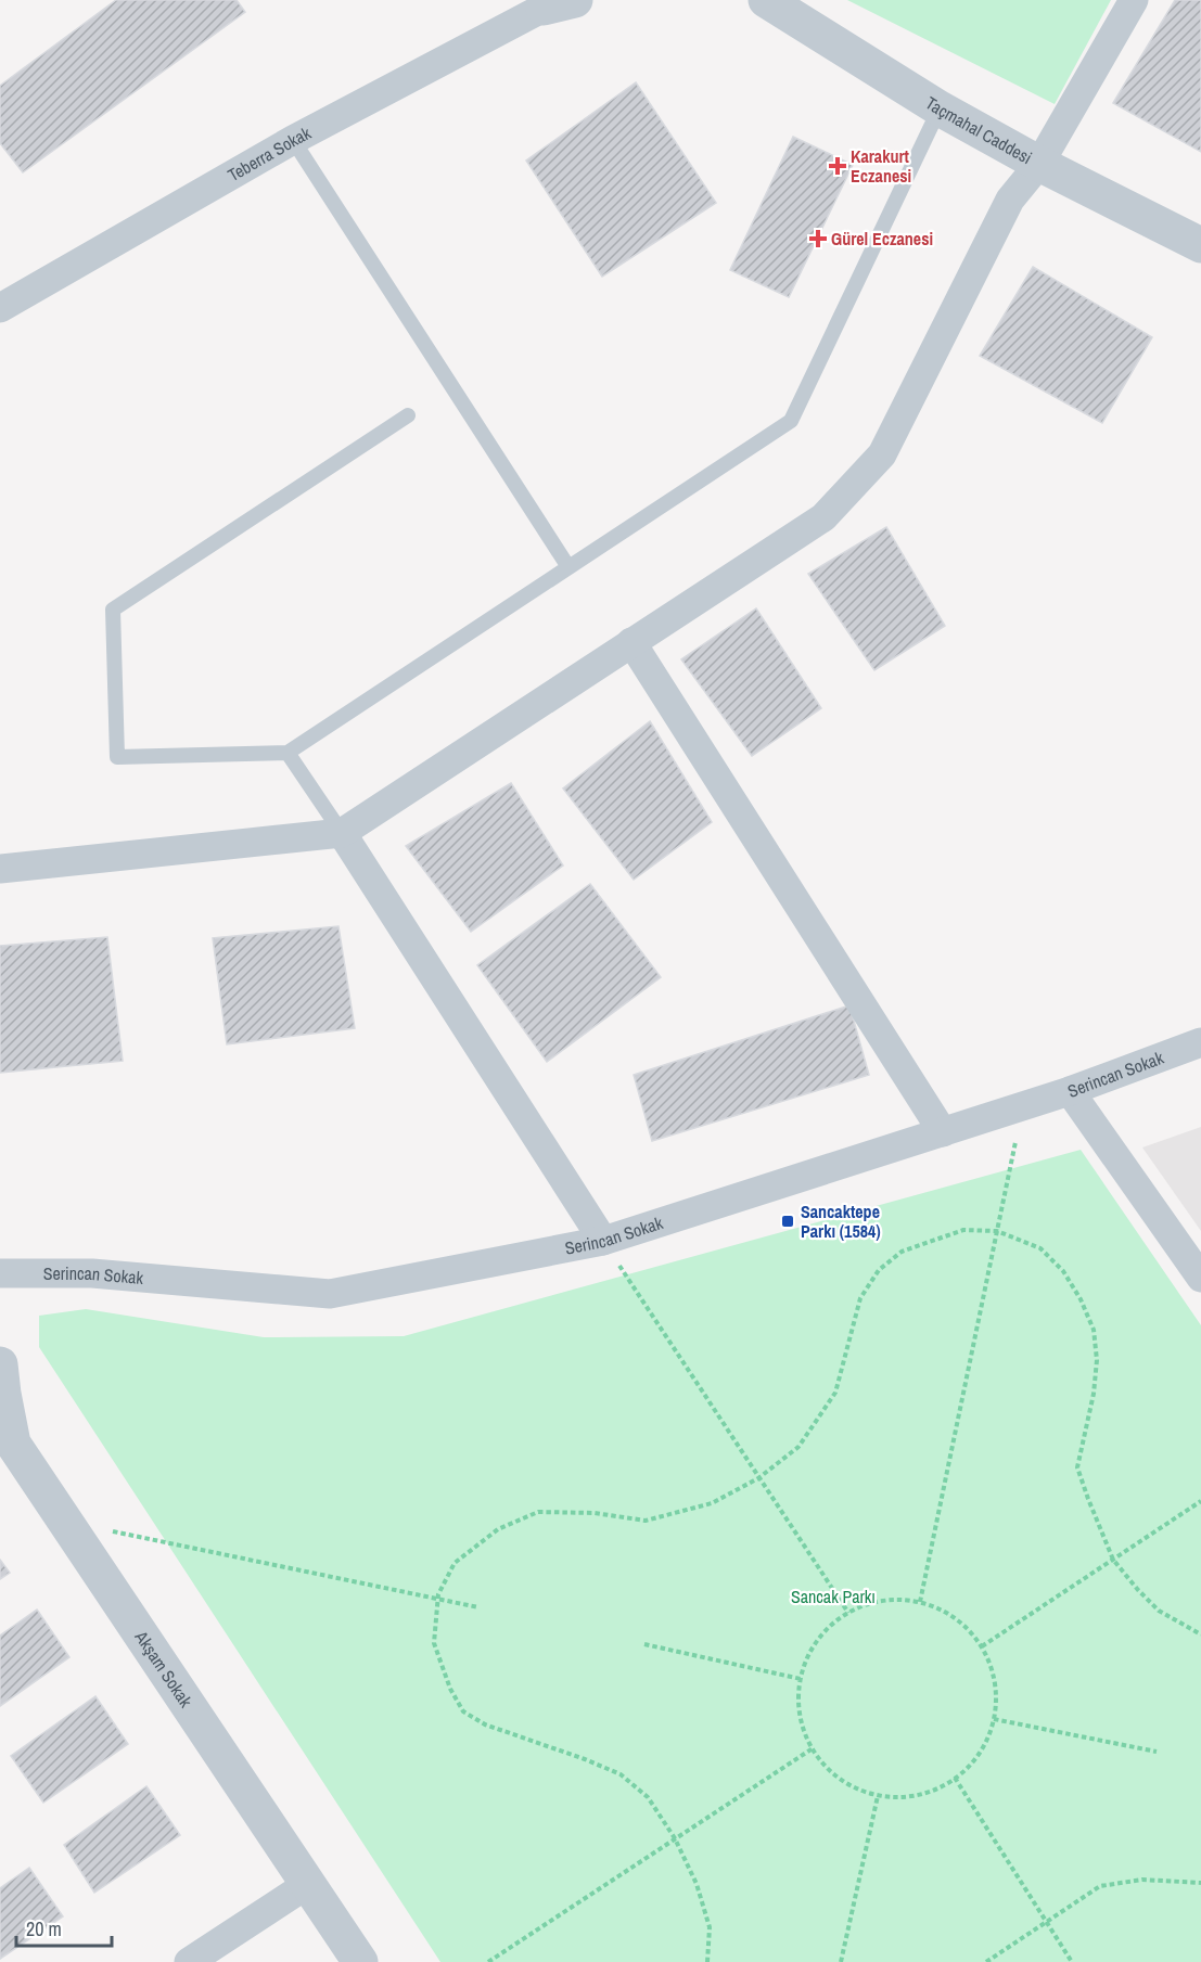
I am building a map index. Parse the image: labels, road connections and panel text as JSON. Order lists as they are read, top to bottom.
{
  "streets": {
    "street": [
      "Taçmahal Caddesi",
      "Teberra Sokak",
      "Serincan Sokak",
      "Akşam Sokak"
    ]
  },
  "parks": ["Sancak Parkı"],
  "places": {
    "health": ["Karakurt Eczanesi", "Gürel Eczanesi"],
    "transit": ["Sancaktepe Parkı (1584)"]
  },
  "scale_bar": "20 m"
}
